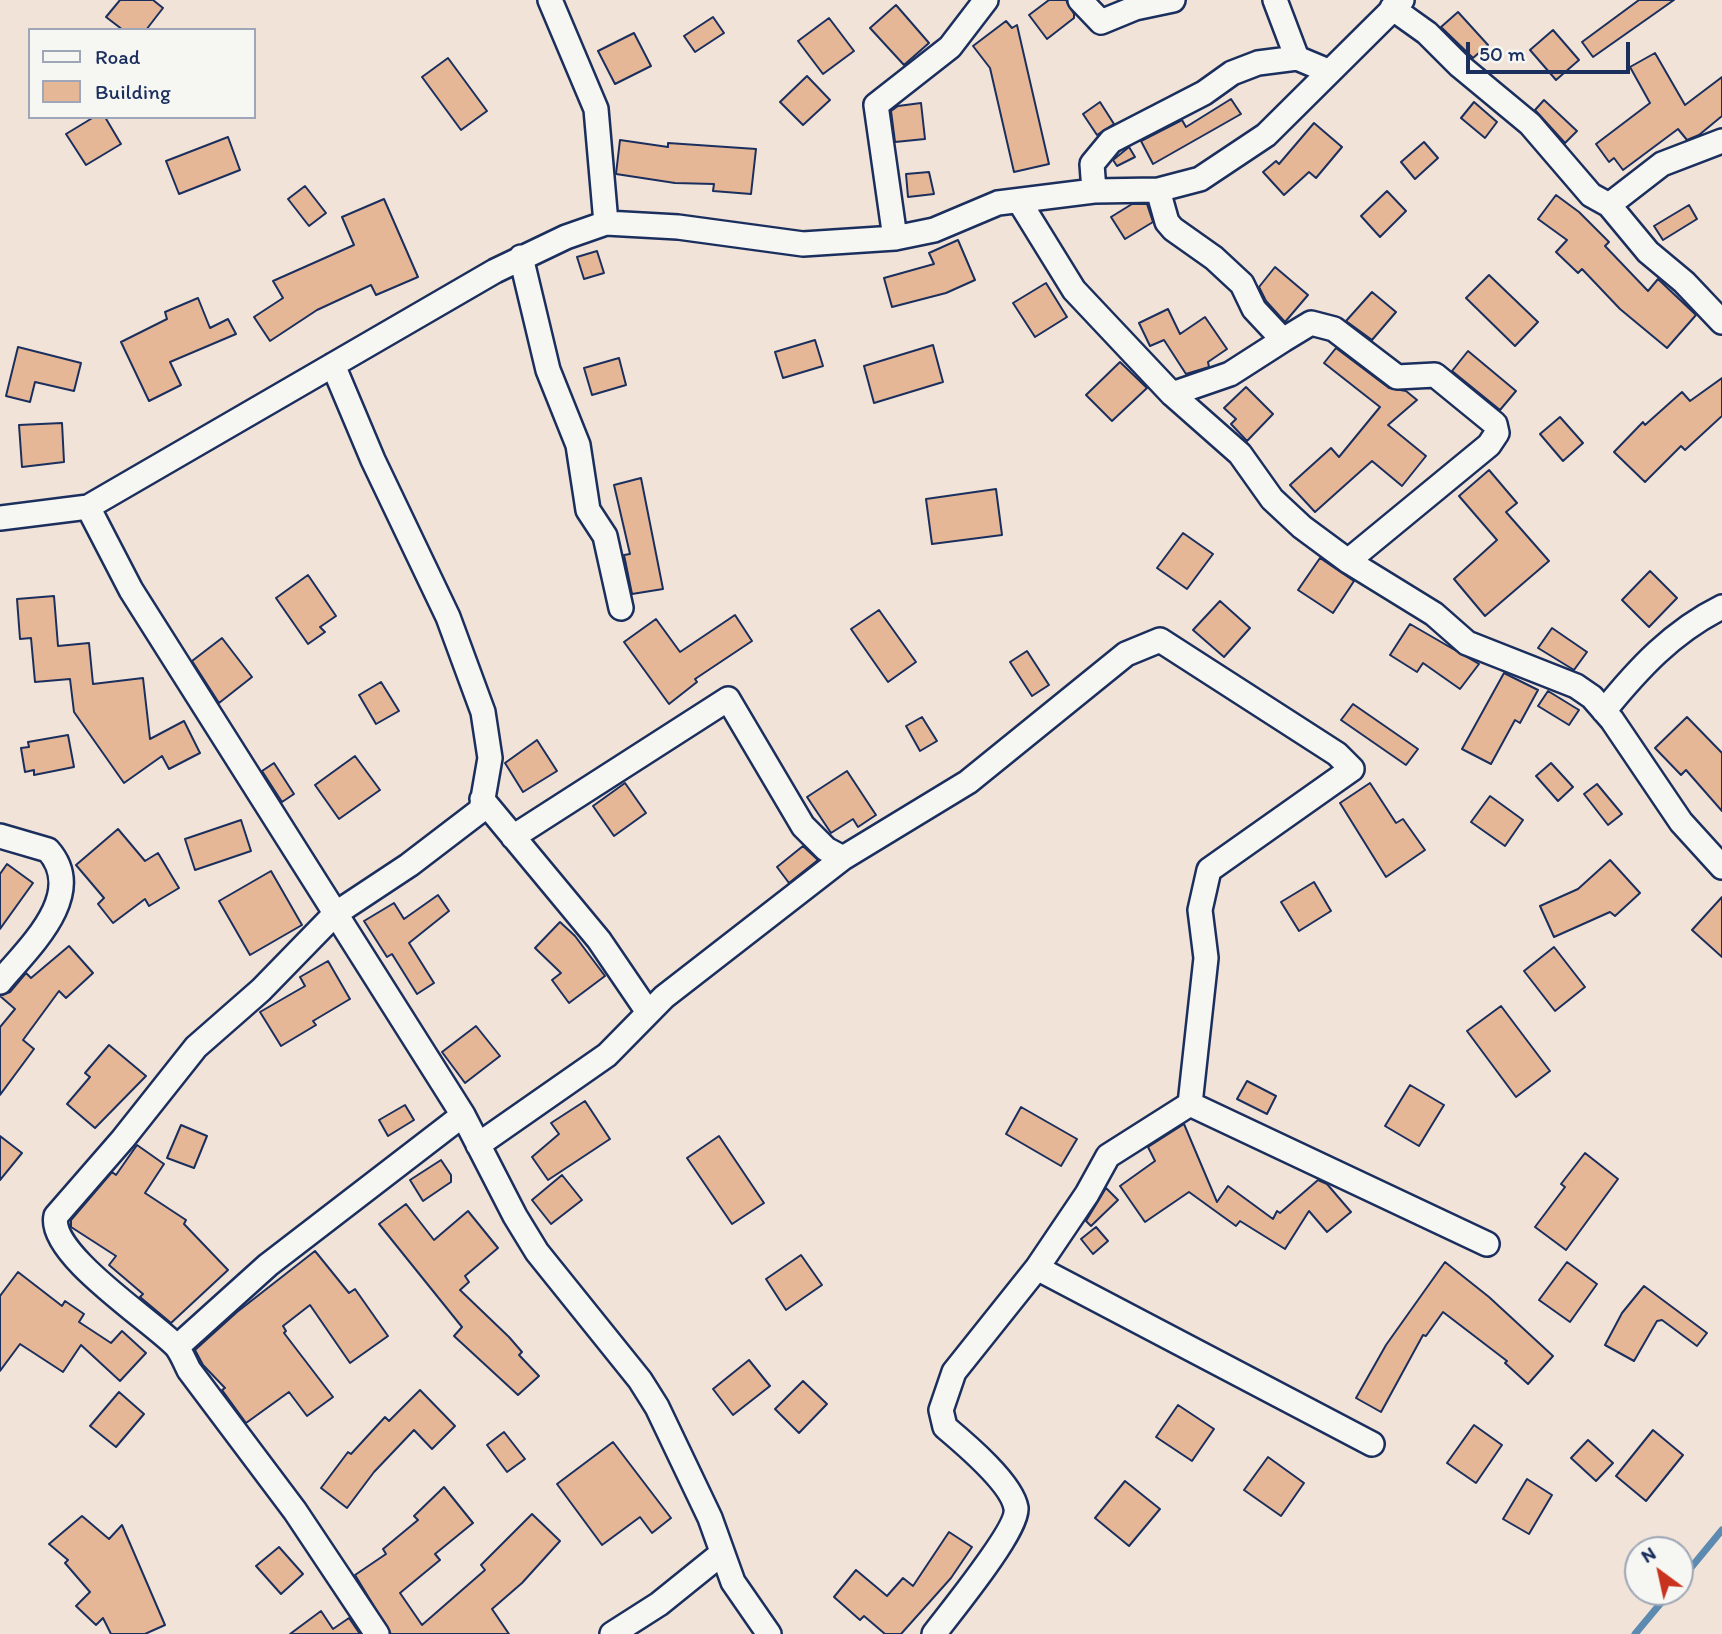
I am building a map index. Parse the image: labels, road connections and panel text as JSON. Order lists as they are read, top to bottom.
{
  "legend": ["Road", "Building"],
  "scale_bar": "50 m",
  "north": "top left"
}
